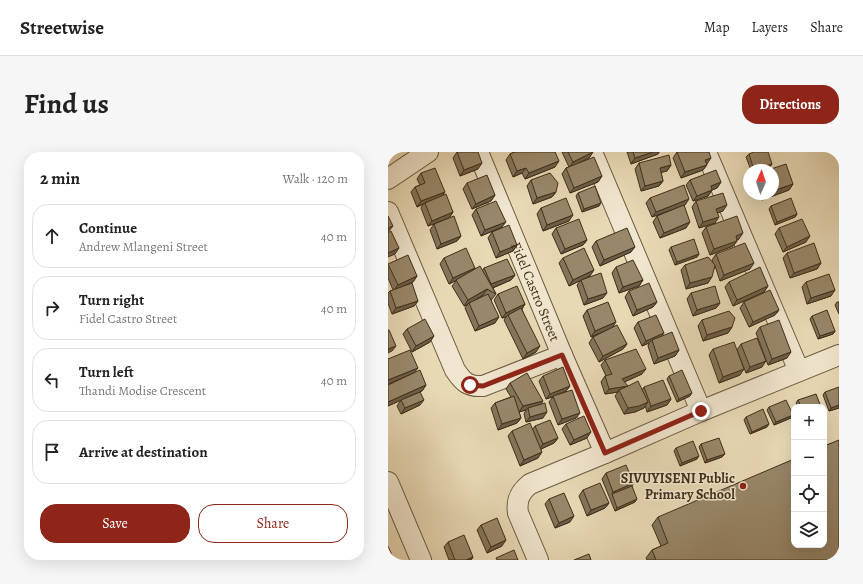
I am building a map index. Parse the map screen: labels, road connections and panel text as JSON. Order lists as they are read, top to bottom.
{
  "streets": {
    "street": ["Fidel Castro Street"]
  },
  "places": ["SIVUYISENI Public Primary School"],
  "north": "top",
  "page": {
    "header": "Streetwise",
    "nav": ["Map", "Layers", "Share"],
    "title": "Find us",
    "buttons": [
      "Directions",
      ["Save", "Share"]
    ],
    "heading": ["2 min", "Walk · 120 m"],
    "list": [
      ["Continue", "Andrew Mlangeni Street", "40 m"],
      ["Turn right", "Fidel Castro Street", "40 m"],
      ["Turn left", "Thandi Modise Crescent", "40 m"],
      "Arrive at destination"
    ],
    "map_buttons": ["+", "−"]
  }
}
